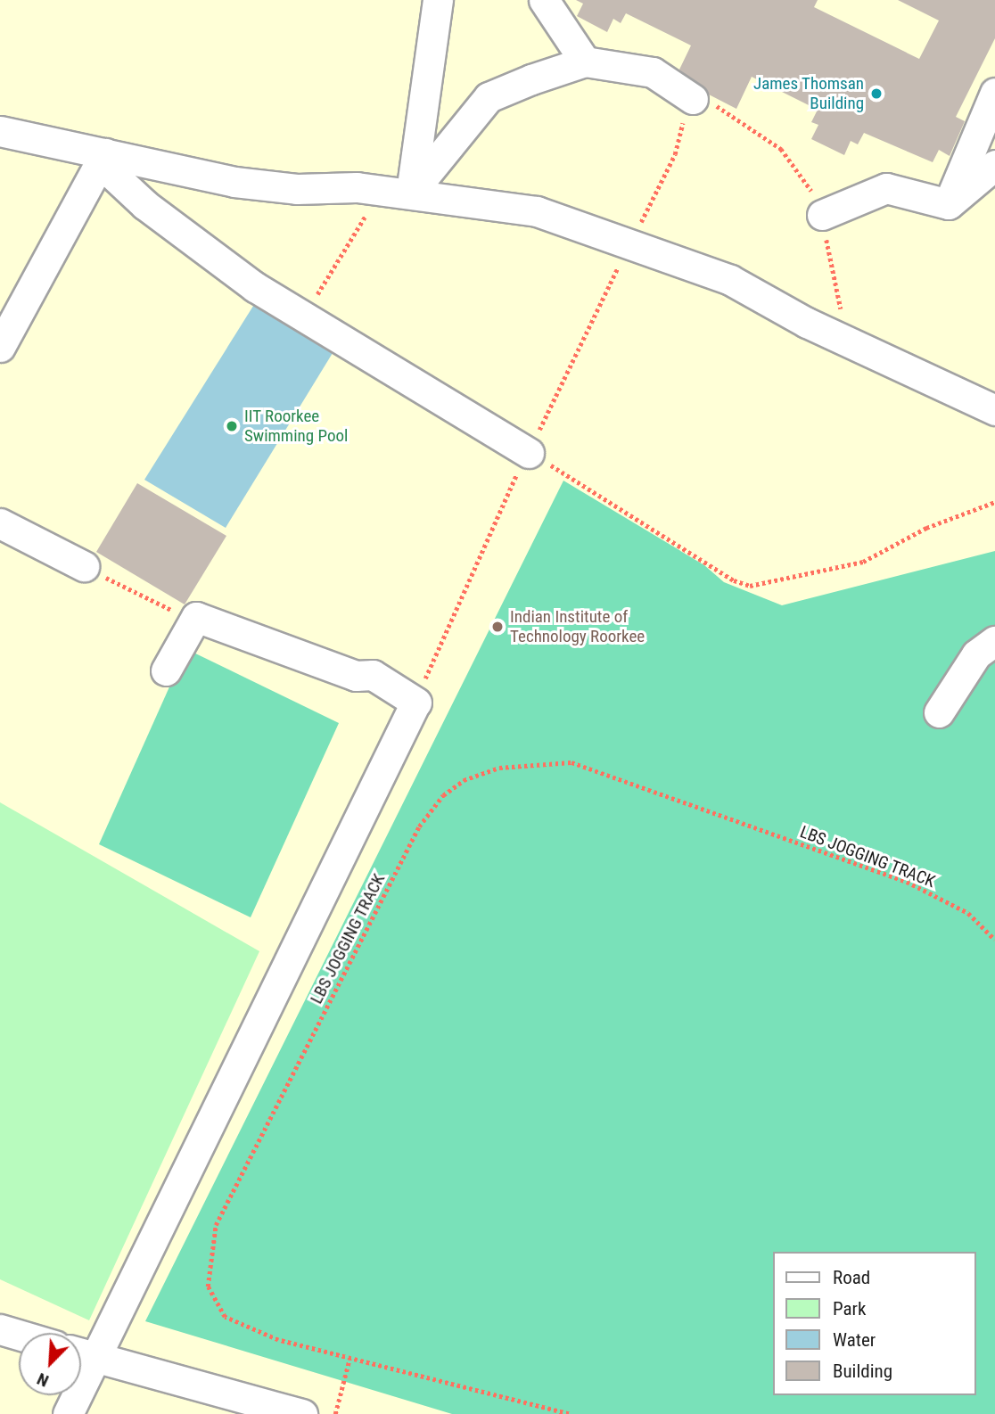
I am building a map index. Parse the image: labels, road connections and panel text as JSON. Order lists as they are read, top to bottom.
{
  "streets": {
    "path": ["LBS JOGGING TRACK"]
  },
  "places": ["James Thomsan Building", "IIT Roorkee Swimming Pool", "Indian Institute of Technology Roorkee"],
  "legend": [
    "Road",
    "Park",
    "Water",
    "Building"
  ],
  "north": "bottom left"
}
